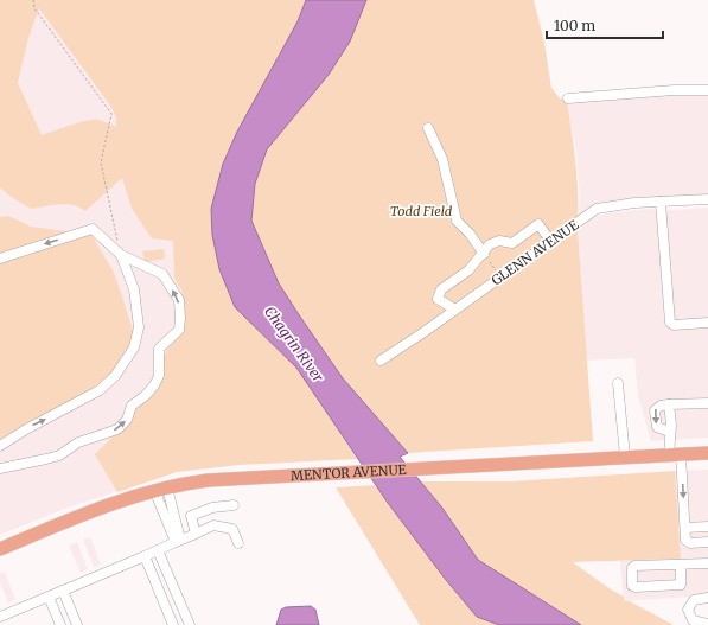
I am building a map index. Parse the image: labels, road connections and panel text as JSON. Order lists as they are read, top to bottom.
{
  "streets": {
    "main road": ["MENTOR AVENUE"],
    "street": ["GLENN AVENUE"]
  },
  "water": ["Chagrin River"],
  "parks": ["Todd Field"],
  "scale_bar": "100 m"
}
